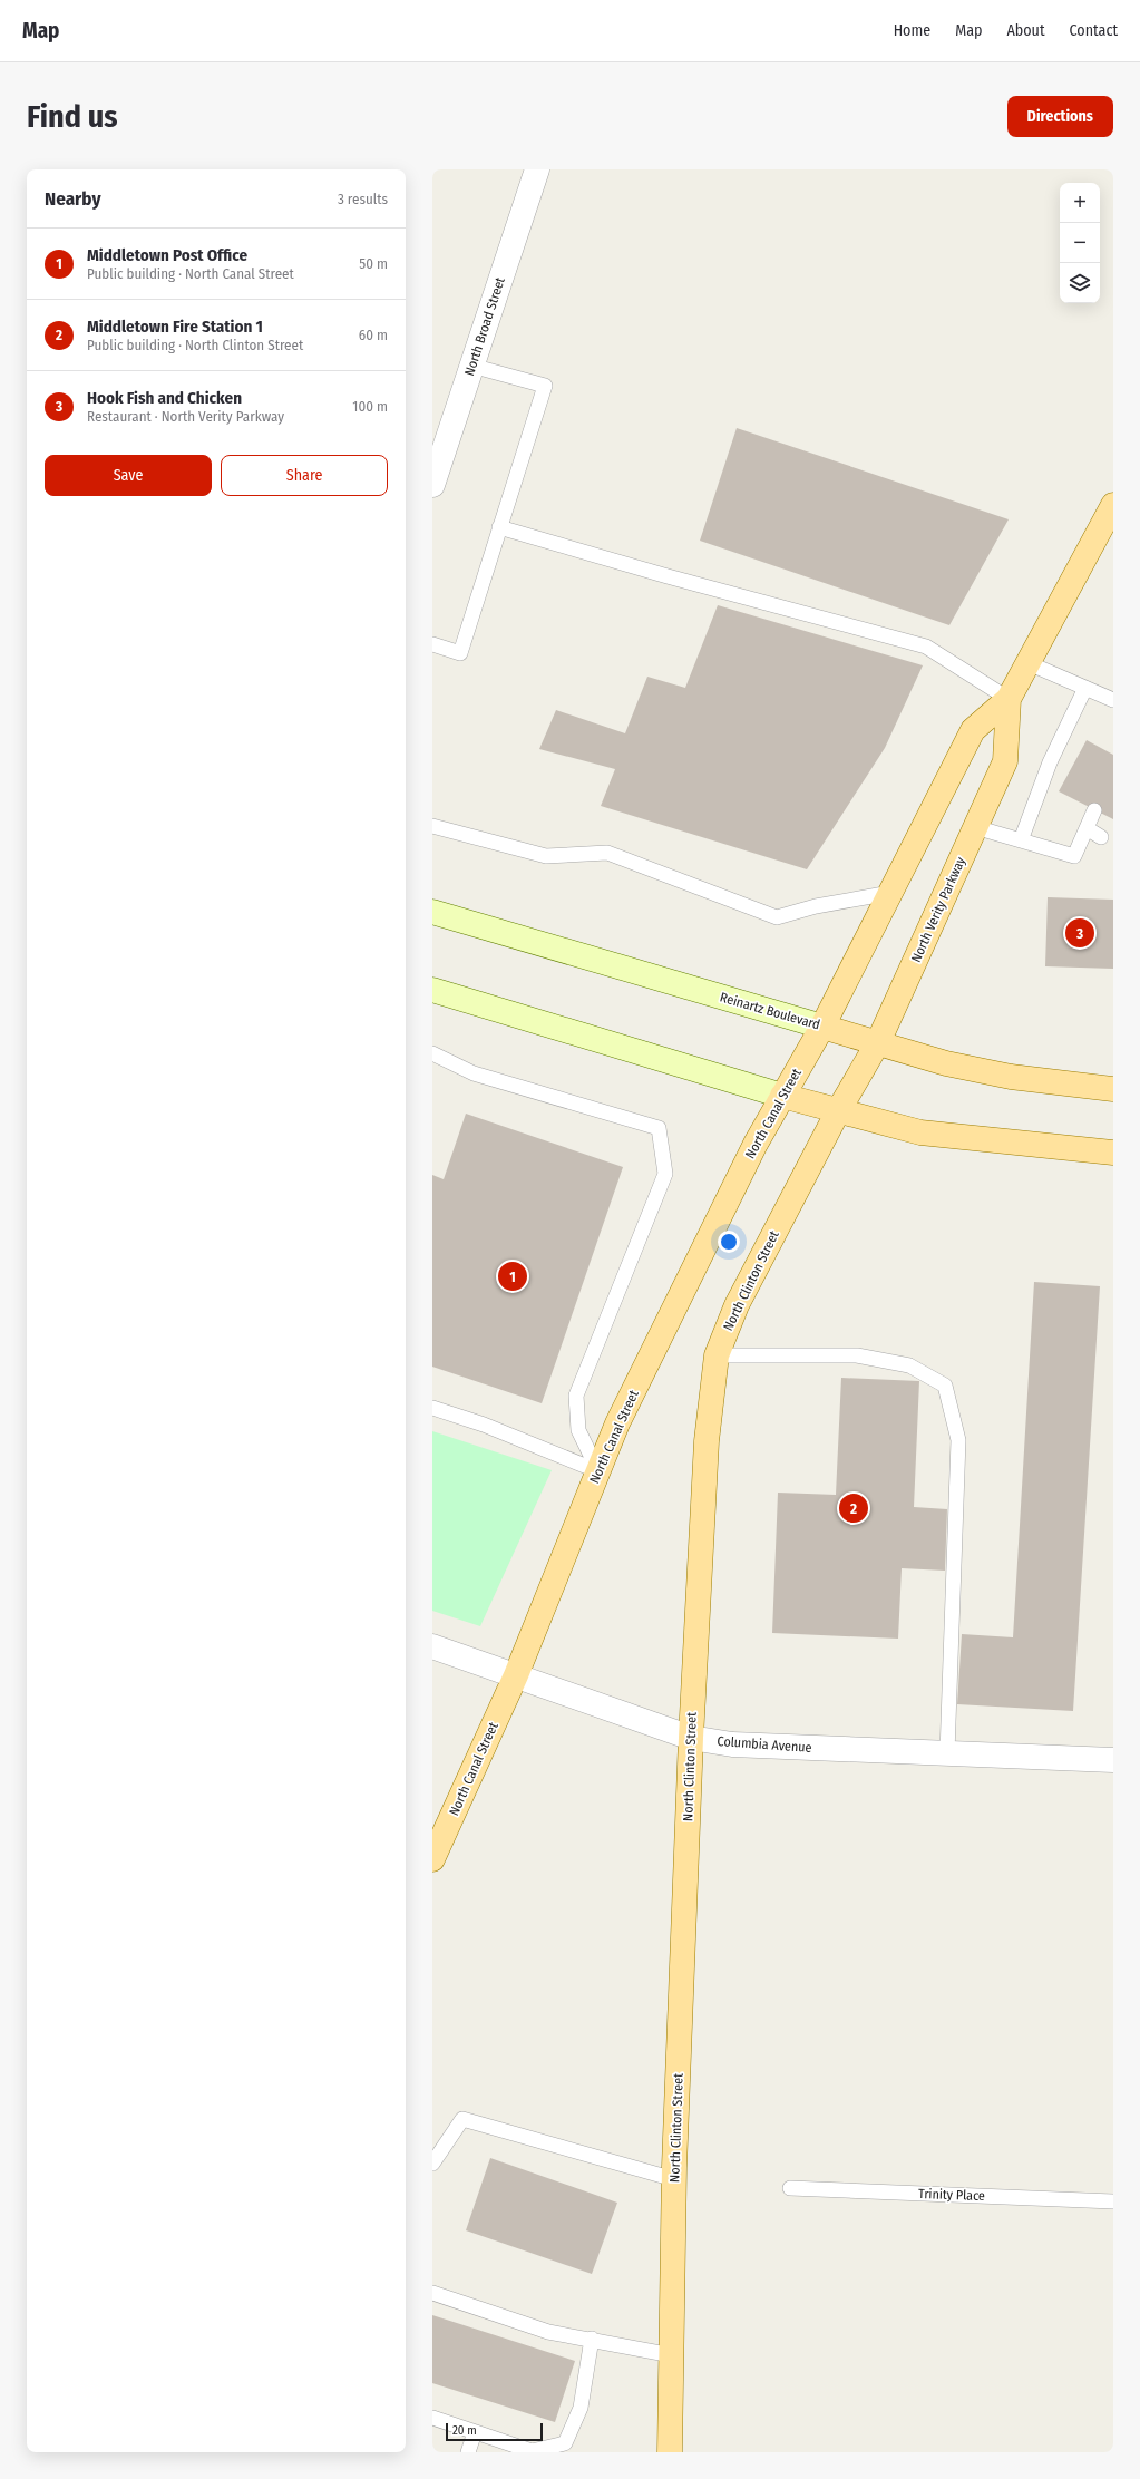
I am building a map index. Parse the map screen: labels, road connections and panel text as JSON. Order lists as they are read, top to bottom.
{
  "streets": {
    "main road": [
      "North Verity Parkway",
      "Reinartz Boulevard",
      "North Canal Street",
      "North Clinton Street"
    ],
    "street": ["North Broad Street", "Columbia Avenue"],
    "lane": ["Trinity Place"]
  },
  "crossings": [
    ["North Verity Parkway", "Reinartz Boulevard"],
    ["North Verity Parkway", "North Canal Street"],
    ["North Verity Parkway", "North Clinton Street"],
    ["Reinartz Boulevard", "North Canal Street"],
    ["North Canal Street", "Columbia Avenue"],
    ["North Clinton Street", "Columbia Avenue"]
  ],
  "scale_bar": "20 m",
  "page": {
    "header": "Map",
    "nav": [
      "Home",
      "Map",
      "About",
      "Contact"
    ],
    "buttons": [
      "Directions",
      ["Save", "Share"]
    ],
    "title": "Find us",
    "heading": ["Nearby", "3 results"],
    "map_buttons": ["+", "−"],
    "list": [
      {
        "mark": "1",
        "name": "Middletown Post Office",
        "note": "Public building · North Canal Street",
        "value": "50 m"
      },
      {
        "mark": "2",
        "name": "Middletown Fire Station 1",
        "note": "Public building · North Clinton Street",
        "value": "60 m"
      },
      {
        "mark": "3",
        "name": "Hook Fish and Chicken",
        "note": "Restaurant · North Verity Parkway",
        "value": "100 m"
      }
    ],
    "pins": ["3", "1", "2"],
    "scale": "20 m"
  }
}
